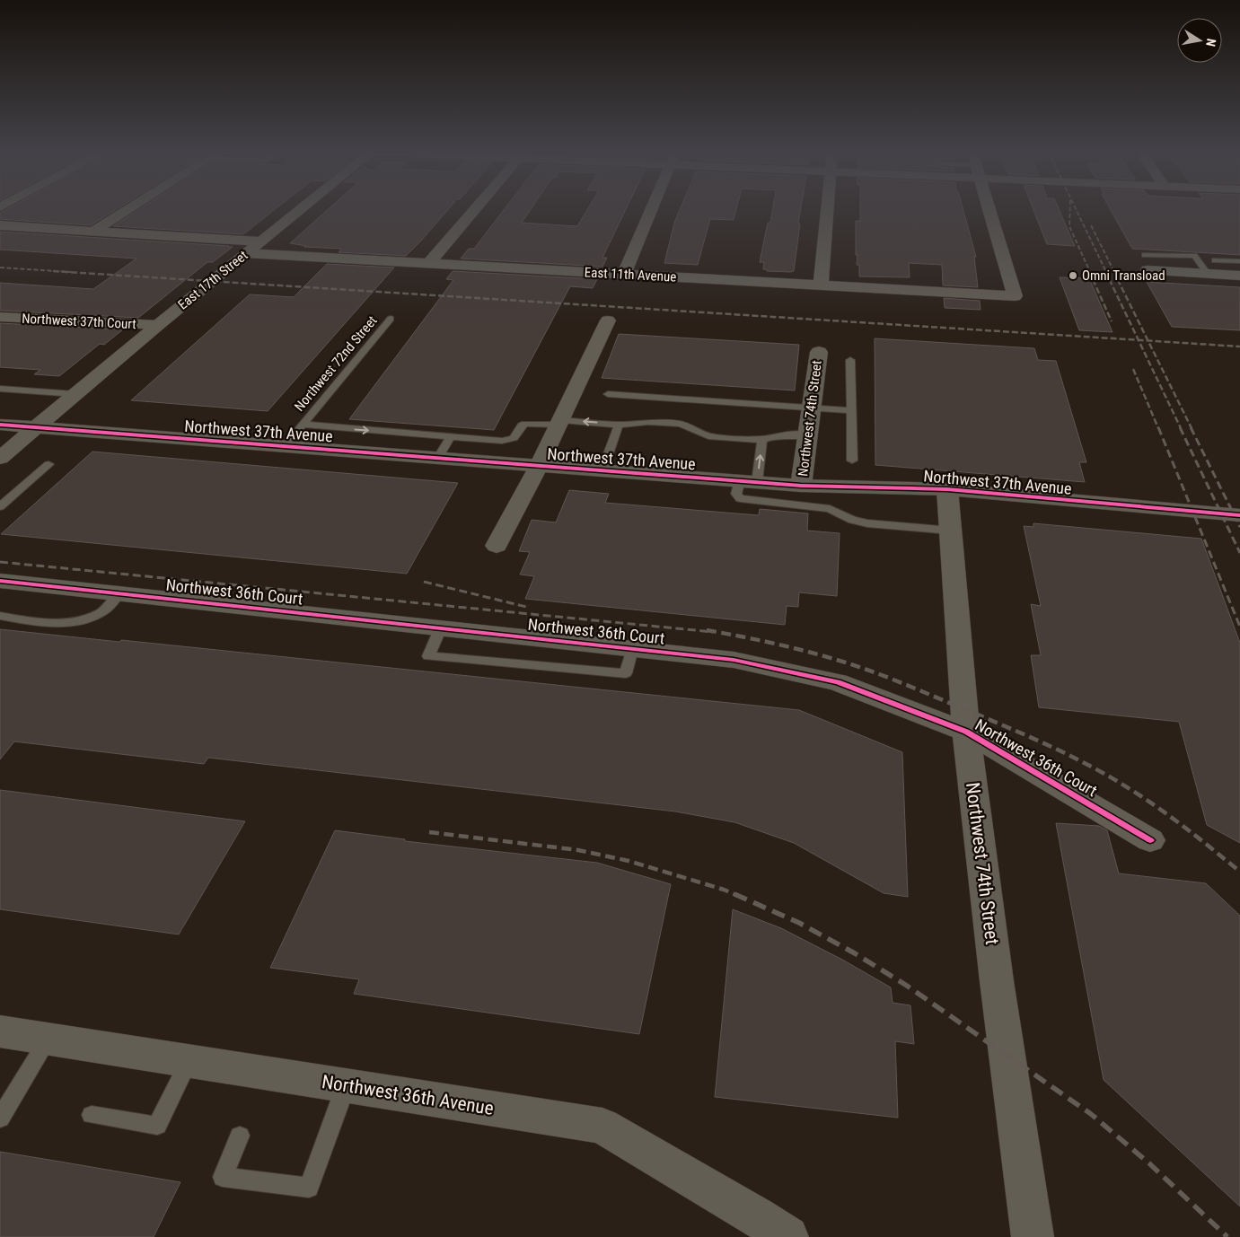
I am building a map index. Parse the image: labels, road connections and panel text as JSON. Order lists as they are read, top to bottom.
{
  "streets": {
    "street": [
      "East 11th Avenue",
      "East 17th Street",
      "Northwest 37th Court",
      "Northwest 74th Street",
      "Northwest 37th Avenue",
      "Northwest 36th Court",
      "Northwest 36th Avenue"
    ],
    "lane": ["Northwest 72nd Street"]
  },
  "crossings": [
    ["East 11th Avenue", "East 17th Street"],
    ["East 17th Street", "Northwest 37th Court"],
    ["East 17th Street", "Northwest 37th Avenue"],
    ["Northwest 72nd Street", "Northwest 37th Avenue"],
    ["Northwest 74th Street", "Northwest 37th Avenue"],
    ["Northwest 74th Street", "Northwest 36th Court"]
  ],
  "places": ["Omni Transload"],
  "north": "right"
}
